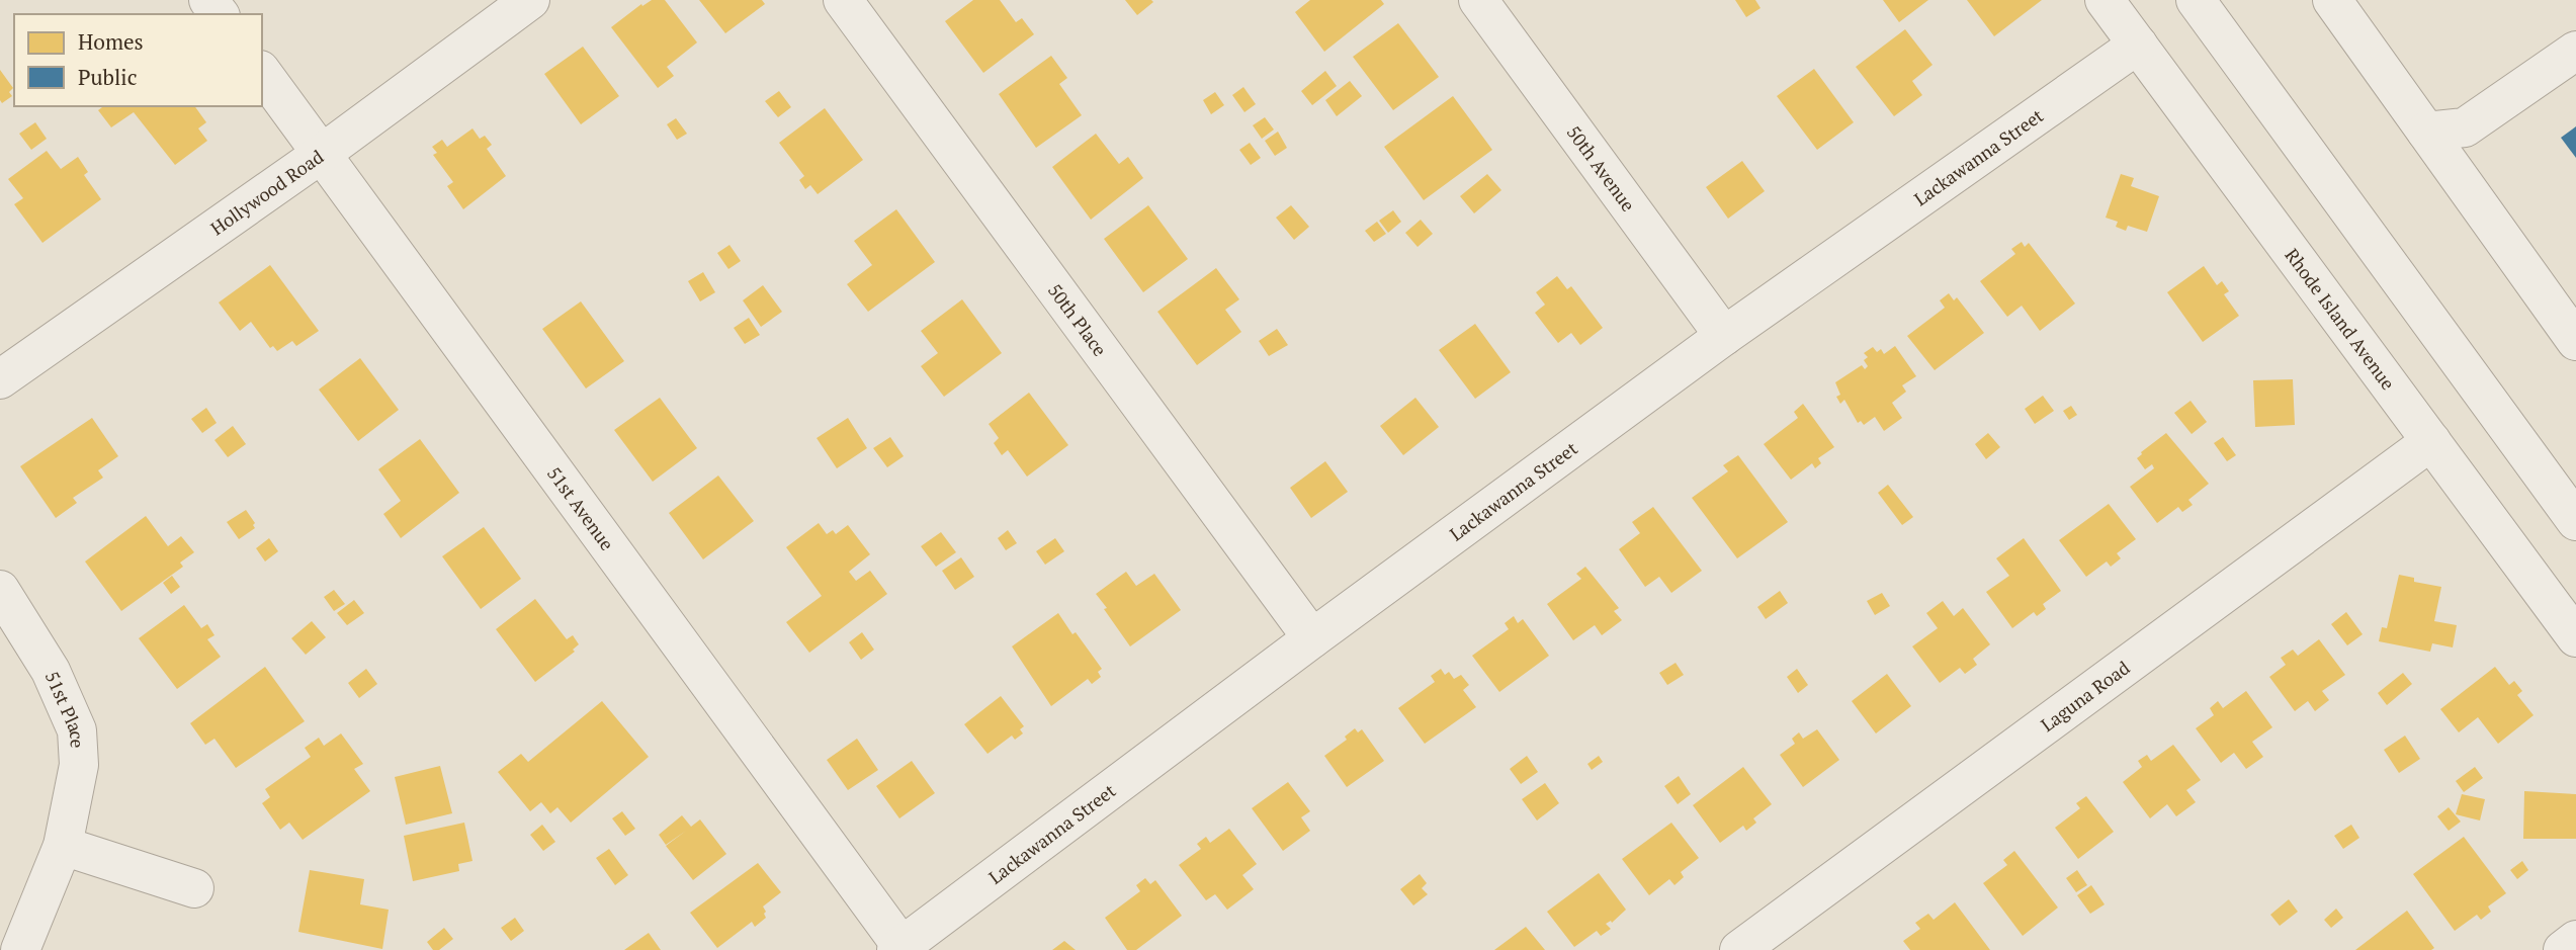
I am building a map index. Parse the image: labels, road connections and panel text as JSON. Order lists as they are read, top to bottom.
{
  "streets": {
    "street": [
      "Lackawanna Street",
      "50th Avenue",
      "Hollywood Road",
      "Rhode Island Avenue",
      "50th Place",
      "51st Avenue",
      "Laguna Road",
      "51st Place"
    ]
  },
  "crossings": [
    ["Lackawanna Street", "50th Avenue"],
    ["Lackawanna Street", "Rhode Island Avenue"],
    ["Lackawanna Street", "50th Place"],
    ["Lackawanna Street", "51st Avenue"],
    ["Hollywood Road", "51st Avenue"],
    ["Rhode Island Avenue", "Laguna Road"]
  ],
  "legend": ["Homes", "Public"]
}
